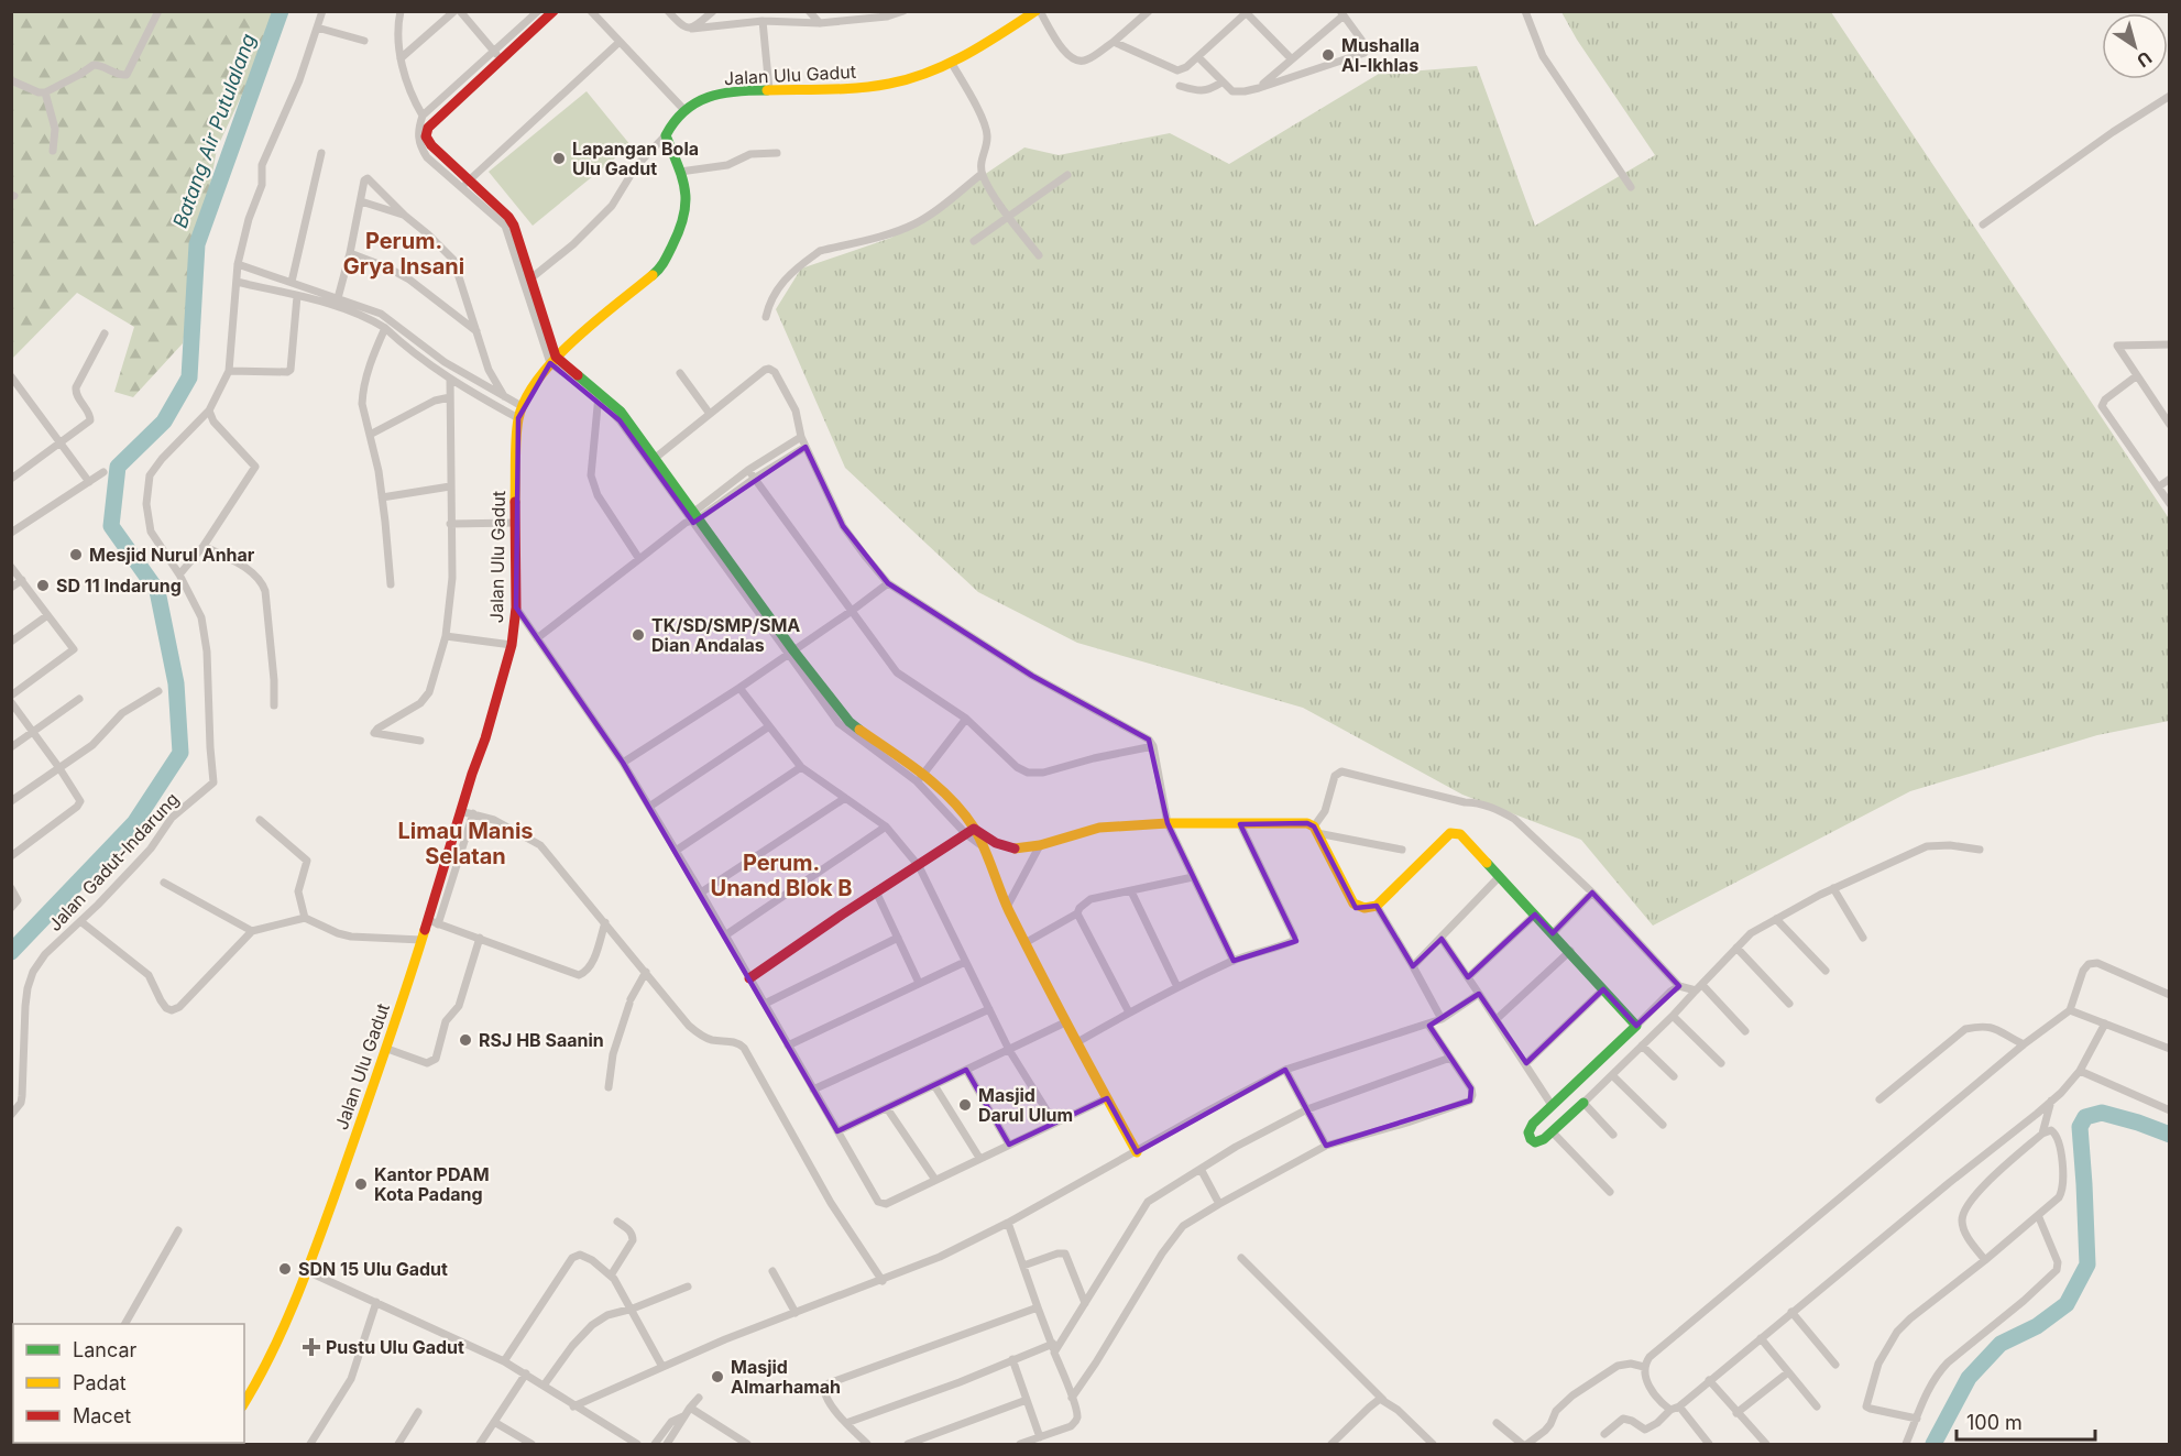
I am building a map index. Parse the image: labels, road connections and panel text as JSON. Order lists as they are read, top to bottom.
{
  "streets": {
    "street": ["Jalan Ulu Gadut", "Jalan Gadut-Indarung"]
  },
  "districts": ["Perum. Grya Insani", "Limau Manis Selatan", "Perum. Unand Blok B"],
  "water": ["Batang Air Putulalang"],
  "places": {
    "other": [
      "Mushalla Al-Ikhlas",
      "Lapangan Bola Ulu Gadut",
      "Mesjid Nurul Anhar",
      "SD 11 Indarung",
      "TK/SD/SMP/SMA Dian Andalas",
      "RSJ HB Saanin",
      "Masjid Darul Ulum",
      "Kantor PDAM Kota Padang",
      "SDN 15 Ulu Gadut",
      "Masjid Almarhamah"
    ],
    "health": ["Pustu Ulu Gadut"]
  },
  "legend": ["Lancar", "Padat", "Macet"],
  "scale_bar": "100 m",
  "north": "bottom right"
}
